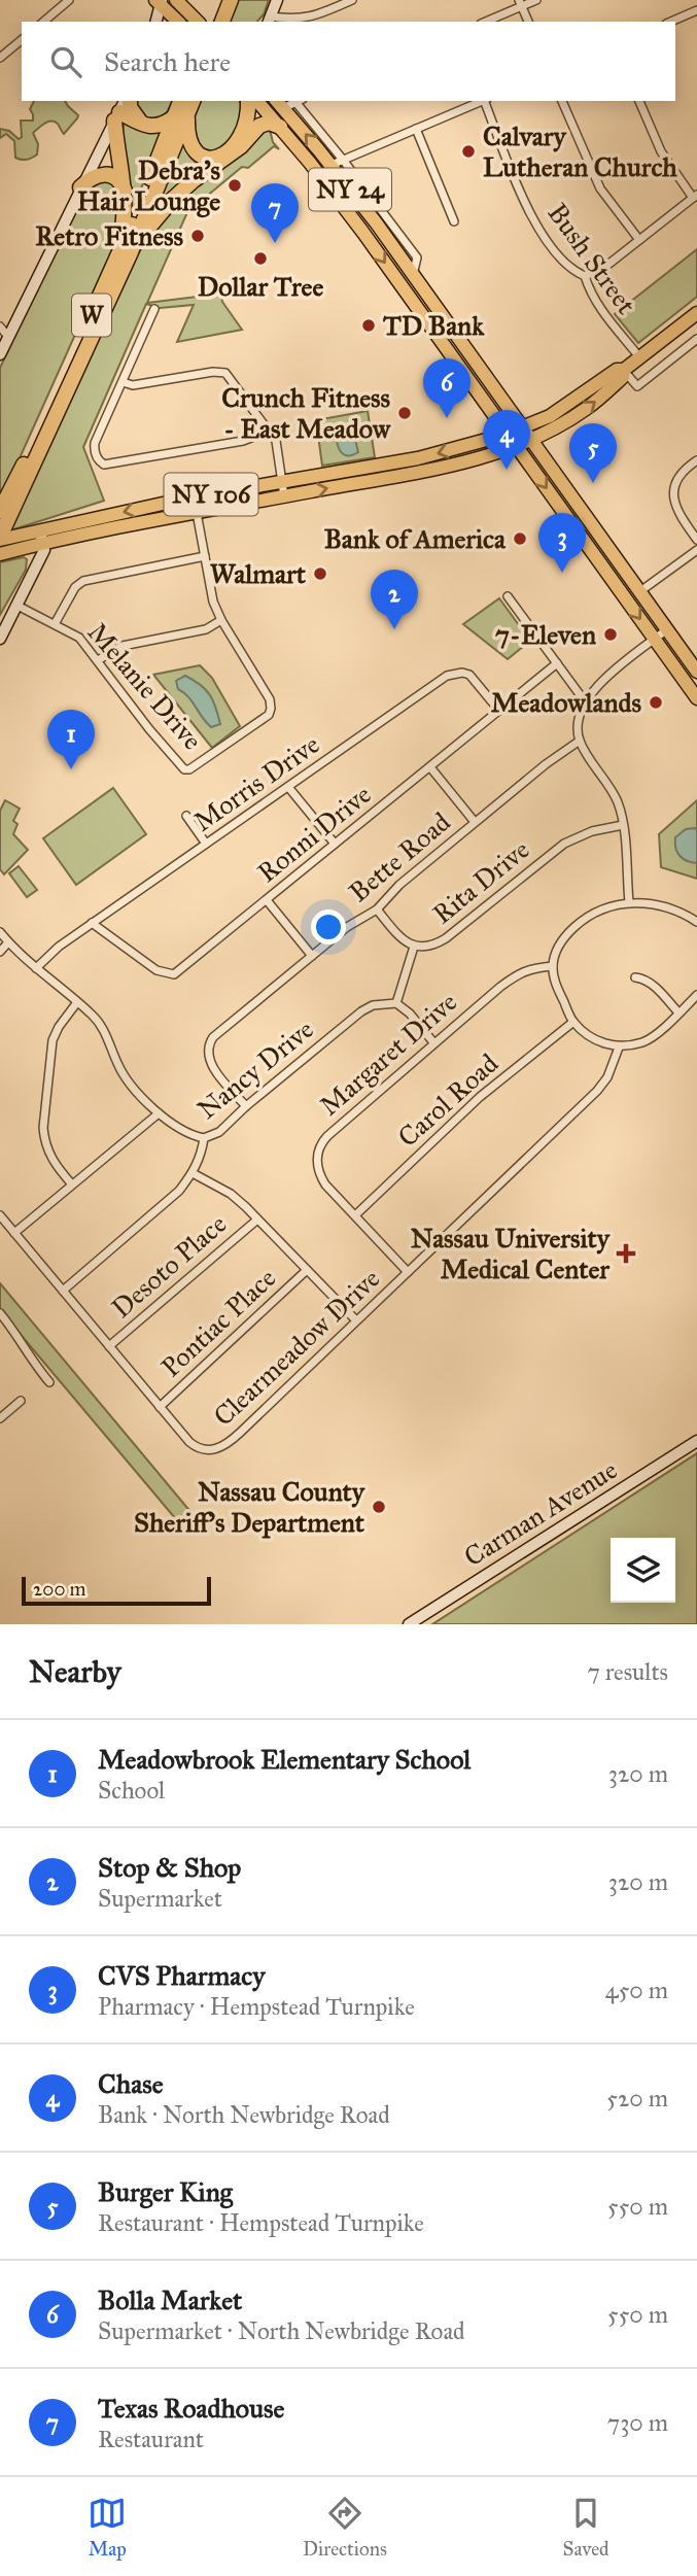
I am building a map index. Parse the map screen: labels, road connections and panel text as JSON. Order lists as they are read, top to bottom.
{
  "streets": {
    "highway": ["W"],
    "main road": ["NY 24", "NY 106"],
    "street": [
      "Bush Street",
      "Melanie Drive",
      "Morris Drive",
      "Ronni Drive",
      "Bette Road",
      "Rita Drive",
      "Margaret Drive",
      "Nancy Drive",
      "Carol Road",
      "Desoto Place",
      "Pontiac Place",
      "Clearmeadow Drive",
      "Carman Avenue"
    ]
  },
  "crossings": [
    ["NY 24", "NY 106"],
    ["Bush Street", "NY 106"],
    ["W", "NY 106"],
    ["NY 106", "Melanie Drive"],
    ["Morris Drive", "Ronni Drive"],
    ["Bette Road", "Rita Drive"],
    ["Bette Road", "Nancy Drive"],
    ["Margaret Drive", "Carol Road"],
    ["Margaret Drive", "Clearmeadow Drive"],
    ["Nancy Drive", "Clearmeadow Drive"],
    ["Desoto Place", "Clearmeadow Drive"],
    ["Pontiac Place", "Clearmeadow Drive"]
  ],
  "places": {
    "other": [
      "Calvary Lutheran Church",
      "Debra's Hair Lounge",
      "Retro Fitness",
      "Dollar Tree",
      "TD Bank",
      "Crunch Fitness - East Meadow",
      "Bank of America",
      "Walmart",
      "7-Eleven",
      "Meadowlands",
      "Nassau County Sheriff's Department"
    ],
    "health": ["Nassau University Medical Center"]
  },
  "scale_bar": "200 m",
  "page": {
    "search": "Search here",
    "pins": [
      "7",
      "6",
      "4",
      "5",
      "3",
      "2",
      "1"
    ],
    "scale": "200 m",
    "heading": ["Nearby", "7 results"],
    "list": [
      {
        "mark": "1",
        "name": "Meadowbrook Elementary School",
        "note": "School",
        "value": "320 m"
      },
      {
        "mark": "2",
        "name": "Stop & Shop",
        "note": "Supermarket",
        "value": "320 m"
      },
      {
        "mark": "3",
        "name": "CVS Pharmacy",
        "note": "Pharmacy · Hempstead Turnpike",
        "value": "450 m"
      },
      {
        "mark": "4",
        "name": "Chase",
        "note": "Bank · North Newbridge Road",
        "value": "520 m"
      },
      {
        "mark": "5",
        "name": "Burger King",
        "note": "Restaurant · Hempstead Turnpike",
        "value": "550 m"
      },
      {
        "mark": "6",
        "name": "Bolla Market",
        "note": "Supermarket · North Newbridge Road",
        "value": "550 m"
      },
      {
        "mark": "7",
        "name": "Texas Roadhouse",
        "note": "Restaurant",
        "value": "730 m"
      }
    ],
    "nav": ["Map", "Directions", "Saved"]
  }
}
